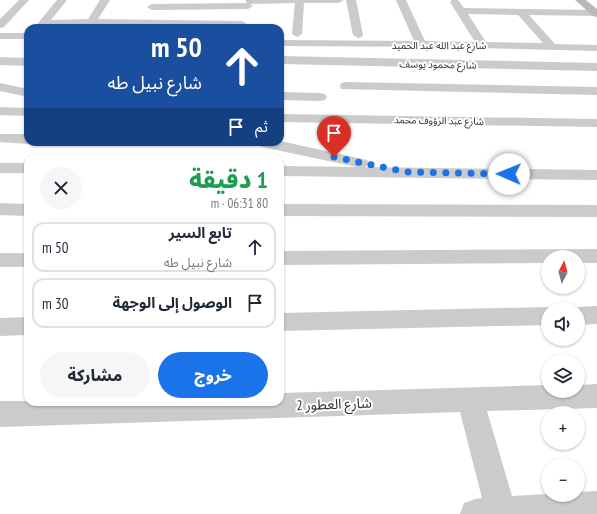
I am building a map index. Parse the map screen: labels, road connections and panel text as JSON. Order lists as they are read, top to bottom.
{
  "streets": {
    "street": [
      "شارع عبد الله عبد الحميد",
      "شارع محمود يوسف",
      "شارع عبد الرؤوف محمد",
      "شارع العطور 2"
    ]
  },
  "north": "top",
  "page": {
    "turn": ["50 m", "شارع نبيل طه"],
    "then": "ثم",
    "heading": ["1 دقيقة", "80 m · 06:31"],
    "list": [
      {
        "name": "تابع السير",
        "note": "شارع نبيل طه",
        "value": "50 m"
      },
      {
        "name": "الوصول إلى الوجهة",
        "value": "30 m"
      }
    ],
    "map_buttons": ["+", "−"],
    "buttons": ["خروج", "مشاركة"]
  }
}
